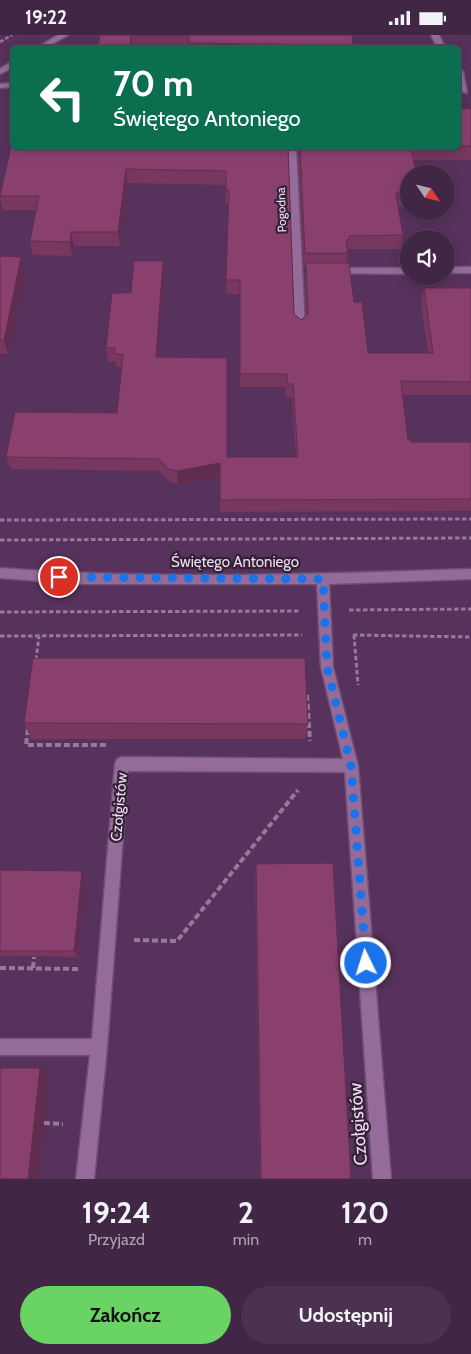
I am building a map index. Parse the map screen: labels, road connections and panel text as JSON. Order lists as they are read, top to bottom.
{
  "streets": {
    "street": ["Pogodna", "Świętego Antoniego", "Czołgistów"]
  },
  "crossings": [
    ["Świętego Antoniego", "Czołgistów"]
  ],
  "north": "bottom right",
  "page": {
    "status": "19:22",
    "turn": ["70 m", "Świętego Antoniego"],
    "eta": [
      "19:24",
      "Przyjazd",
      "2",
      "min",
      "120",
      "m"
    ],
    "buttons": ["Zakończ", "Udostępnij"]
  }
}
